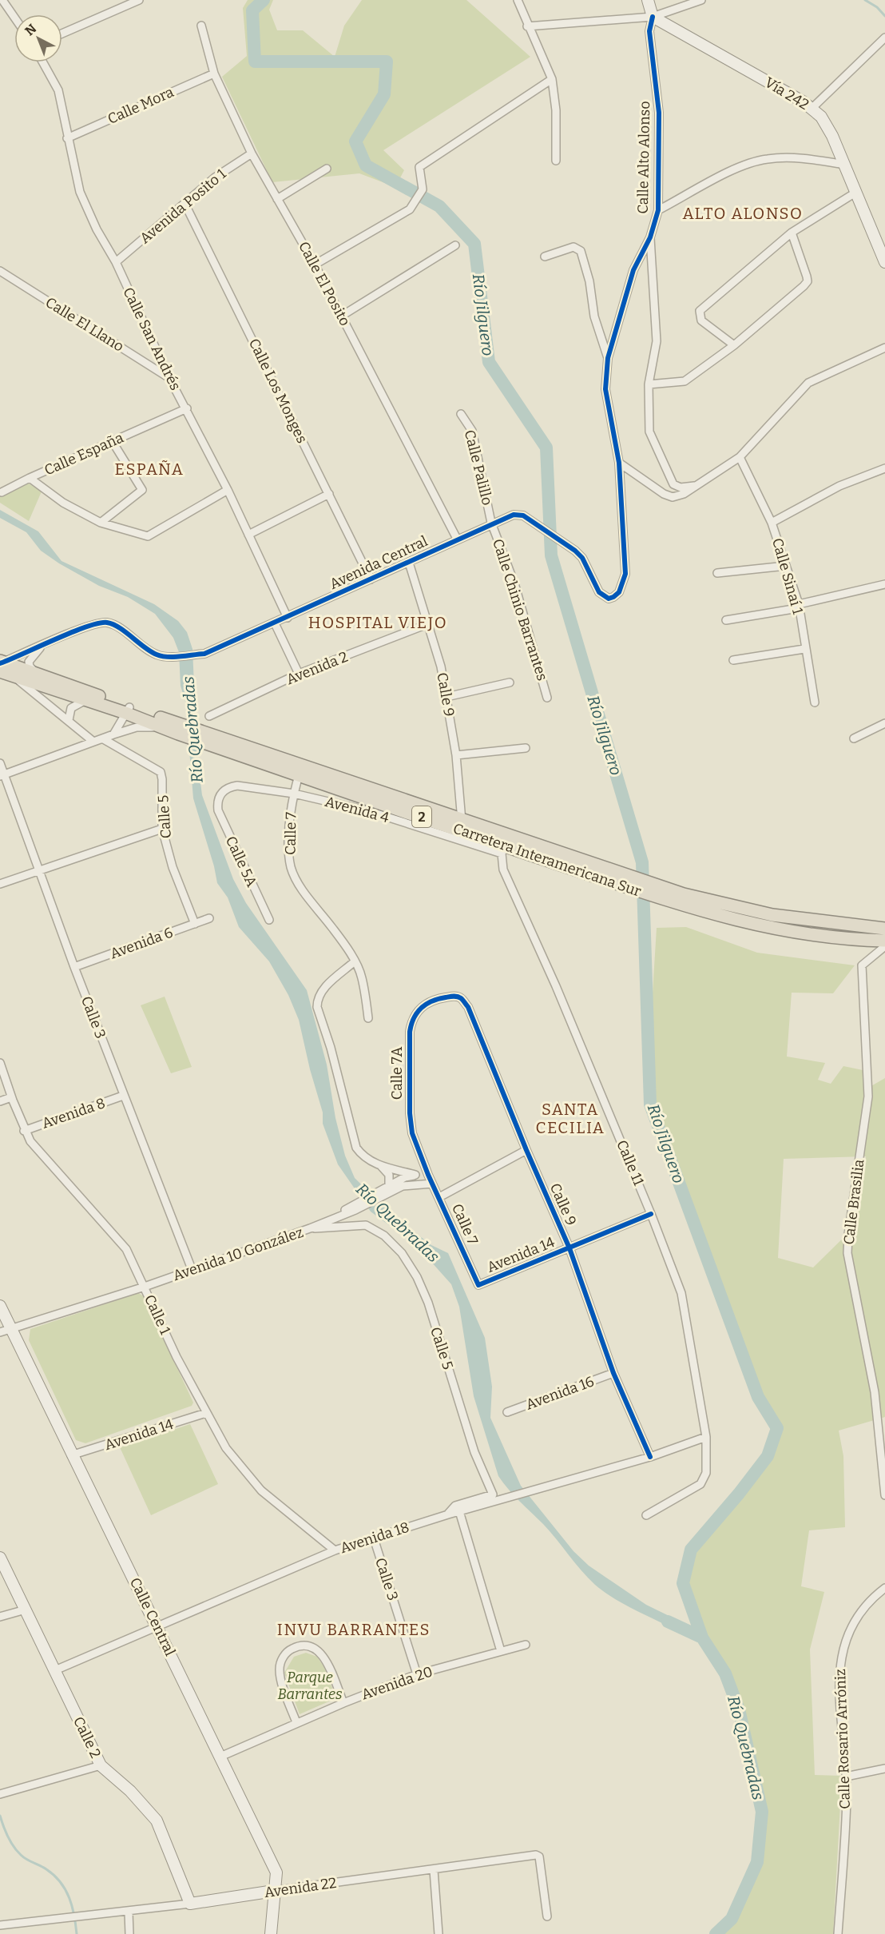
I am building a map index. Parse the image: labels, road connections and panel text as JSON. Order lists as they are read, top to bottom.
{
  "streets": {
    "highway": ["2", "Carretera Interamericana Sur"],
    "main road": [
      "Vía 242",
      "Calle Central",
      "Calle 2",
      "Avenida 22"
    ],
    "street": [
      "Calle Mora",
      "Calle Alto Alonso",
      "Avenida Posito 1",
      "Calle El Posito",
      "Calle El Llano",
      "Calle San Andrés",
      "Calle Los Monges",
      "Calle España",
      "Calle Palillo",
      "Avenida Central",
      "Calle Sinaí 1",
      "Calle Chinio Barrantes",
      "Avenida 2",
      "Calle 9",
      "Avenida 4",
      "Calle 5",
      "Calle 7",
      "Calle 5A",
      "Avenida 6",
      "Calle 3",
      "Calle 7A",
      "Avenida 8",
      "Calle 11",
      "Calle Brasilia",
      "Avenida 10 González",
      "Avenida 14",
      "Calle 1",
      "Avenida 16",
      "Avenida 18",
      "Avenida 20",
      "Calle Rosario Arróniz"
    ]
  },
  "crossings": [
    ["Vía 242", "Calle Alto Alonso"],
    ["Calle Mora", "Calle El Posito"],
    ["Calle Mora", "Calle San Andrés"],
    ["Calle Alto Alonso", "Avenida Central"],
    ["Avenida Posito 1", "Calle El Posito"],
    ["Avenida Posito 1", "Calle San Andrés"],
    ["Avenida Posito 1", "Calle Los Monges"],
    ["Calle El Posito", "Avenida Central"],
    ["Calle El Llano", "Calle San Andrés"],
    ["Calle San Andrés", "Calle España"],
    ["Calle San Andrés", "Avenida Central"],
    ["Calle Los Monges", "Avenida Central"],
    ["Calle Palillo", "Avenida Central"],
    ["Calle Palillo", "Calle Chinio Barrantes"],
    ["Avenida Central", "Calle Chinio Barrantes"],
    ["Avenida Central", "Calle 9"],
    ["Avenida Central", "Carretera Interamericana Sur"],
    ["Avenida 2", "Calle 9"],
    ["Calle 9", "Carretera Interamericana Sur"],
    ["Calle 9", "Calle 7A"],
    ["Calle 9", "Avenida 14"],
    ["Calle 9", "Avenida 16"],
    ["Calle 9", "Avenida 18"],
    ["Avenida 4", "Calle 7"],
    ["Avenida 4", "Carretera Interamericana Sur"],
    ["Avenida 4", "Calle 5A"],
    ["Avenida 4", "Calle 11"],
    ["Calle 5", "Avenida 6"],
    ["Calle 5", "Avenida 10 González"],
    ["Calle 5", "Avenida 18"],
    ["Calle 7", "Carretera Interamericana Sur"],
    ["Calle 7", "Calle 7A"],
    ["Calle 7", "Avenida 10 González"],
    ["Calle 7", "Avenida 14"],
    ["Carretera Interamericana Sur", "Calle 11"],
    ["Avenida 6", "Calle 3"],
    ["Calle 3", "Avenida 8"],
    ["Calle 3", "Avenida 10 González"],
    ["Calle 3", "Avenida 18"],
    ["Calle 3", "Avenida 20"],
    ["Calle 7A", "Avenida 10 González"],
    ["Avenida 8", "Calle 1"],
    ["Calle 11", "Avenida 14"],
    ["Calle 11", "Avenida 18"],
    ["Avenida 10 González", "Calle 1"],
    ["Avenida 10 González", "Calle Central"],
    ["Avenida 14", "Calle 1"],
    ["Avenida 14", "Calle Central"],
    ["Calle 1", "Avenida 18"],
    ["Avenida 18", "Calle Central"],
    ["Avenida 18", "Calle 2"],
    ["Calle Central", "Avenida 20"],
    ["Calle Central", "Avenida 22"],
    ["Calle 2", "Avenida 22"]
  ],
  "districts": [
    "ALTO ALONSO",
    "ESPAÑA",
    "HOSPITAL VIEJO",
    "SANTA CECILIA",
    "INVU BARRANTES"
  ],
  "water": ["Río Jilguero", "Río Quebradas"],
  "parks": ["Parque Barrantes"],
  "north": "top left"
}
